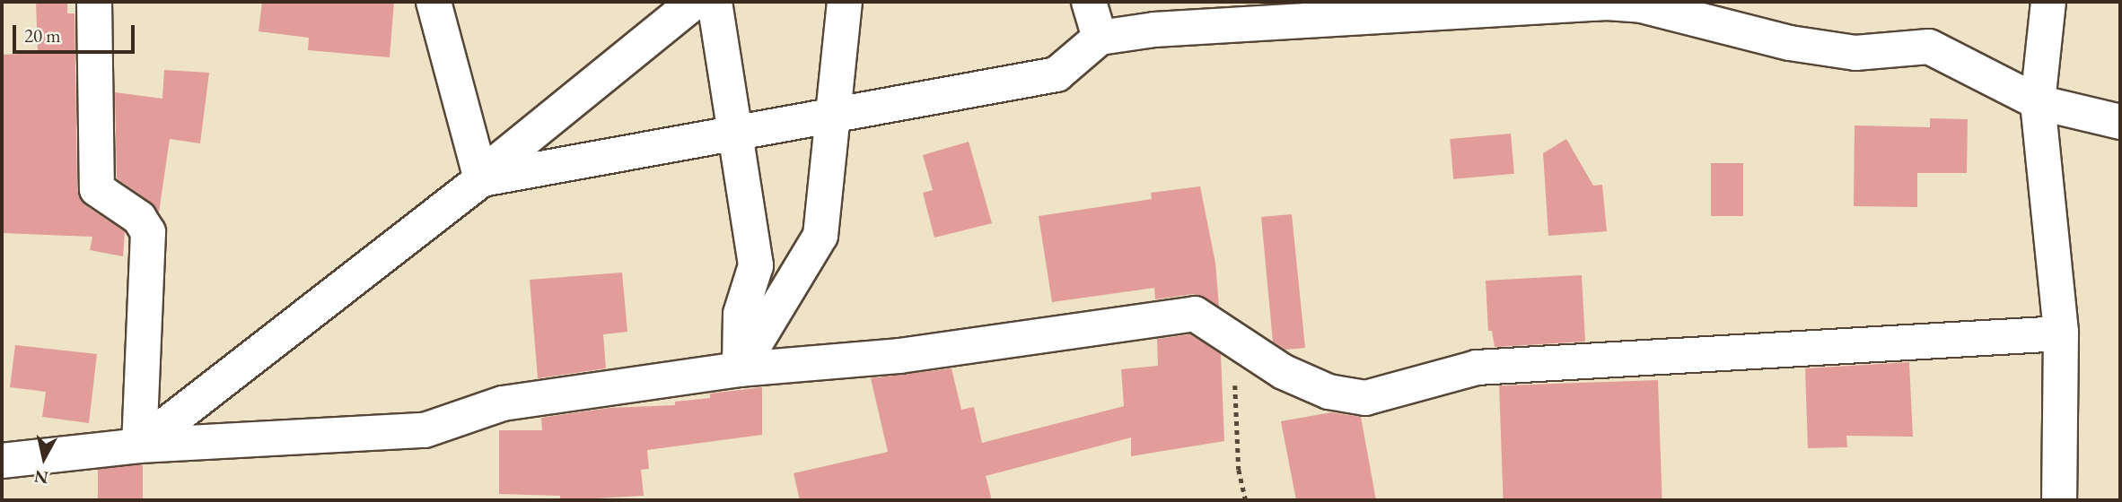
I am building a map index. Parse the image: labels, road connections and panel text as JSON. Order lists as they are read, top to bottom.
{
  "scale_bar": "20 m",
  "north": "bottom"
}
